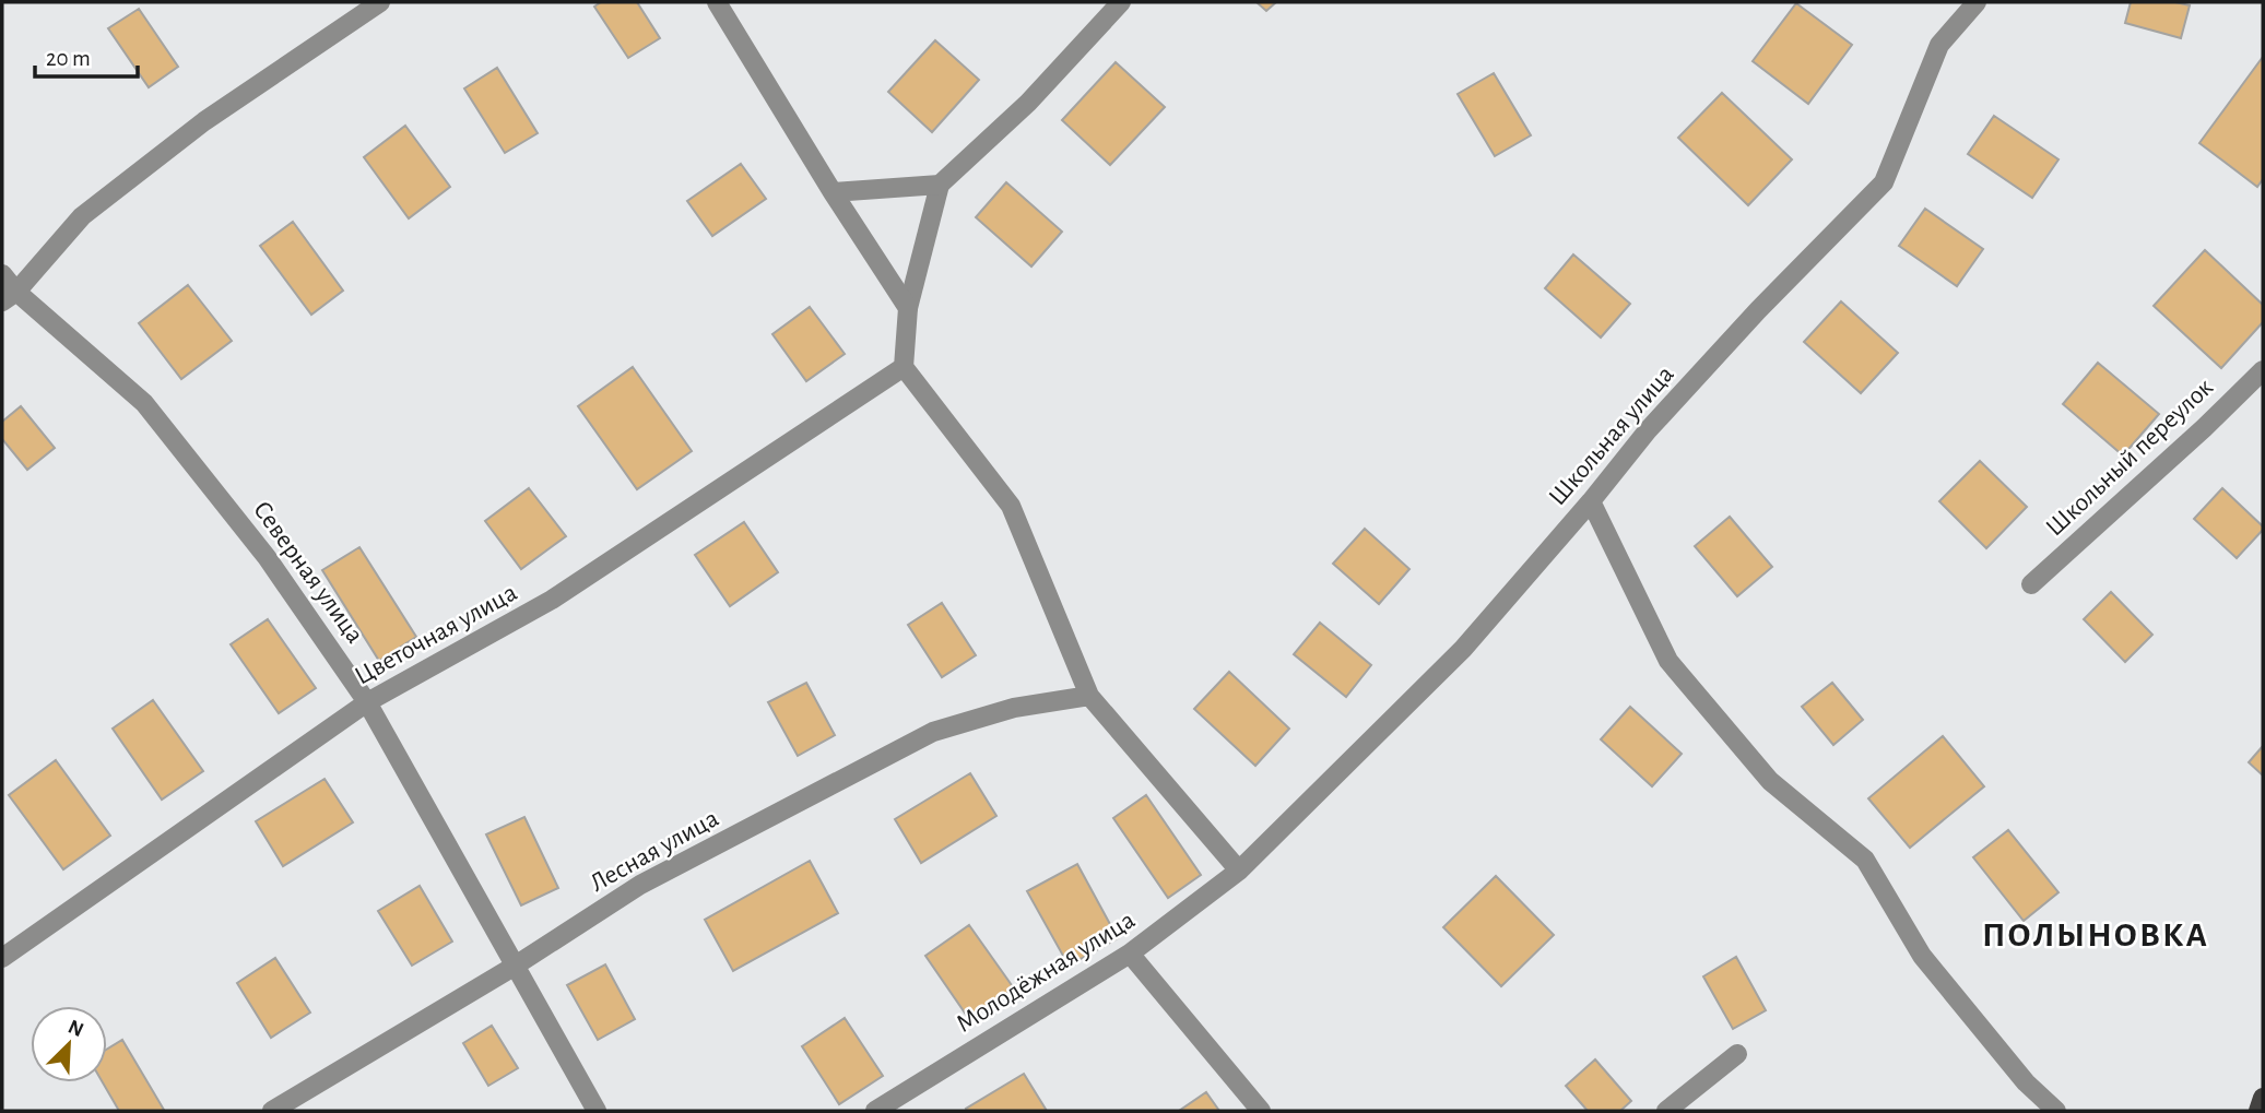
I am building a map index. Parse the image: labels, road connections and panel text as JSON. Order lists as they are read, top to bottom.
{
  "streets": {
    "street": [
      "Школьная улица",
      "Школьный переулок",
      "Северная улица",
      "Цветочная улица",
      "Лесная улица",
      "Молодёжная улица"
    ]
  },
  "crossings": [
    ["Школьная улица", "Молодёжная улица"],
    ["Северная улица", "Цветочная улица"],
    ["Северная улица", "Лесная улица"]
  ],
  "districts": ["ПОЛЫНОВКА"],
  "scale_bar": "20 m",
  "north": "top right"
}
